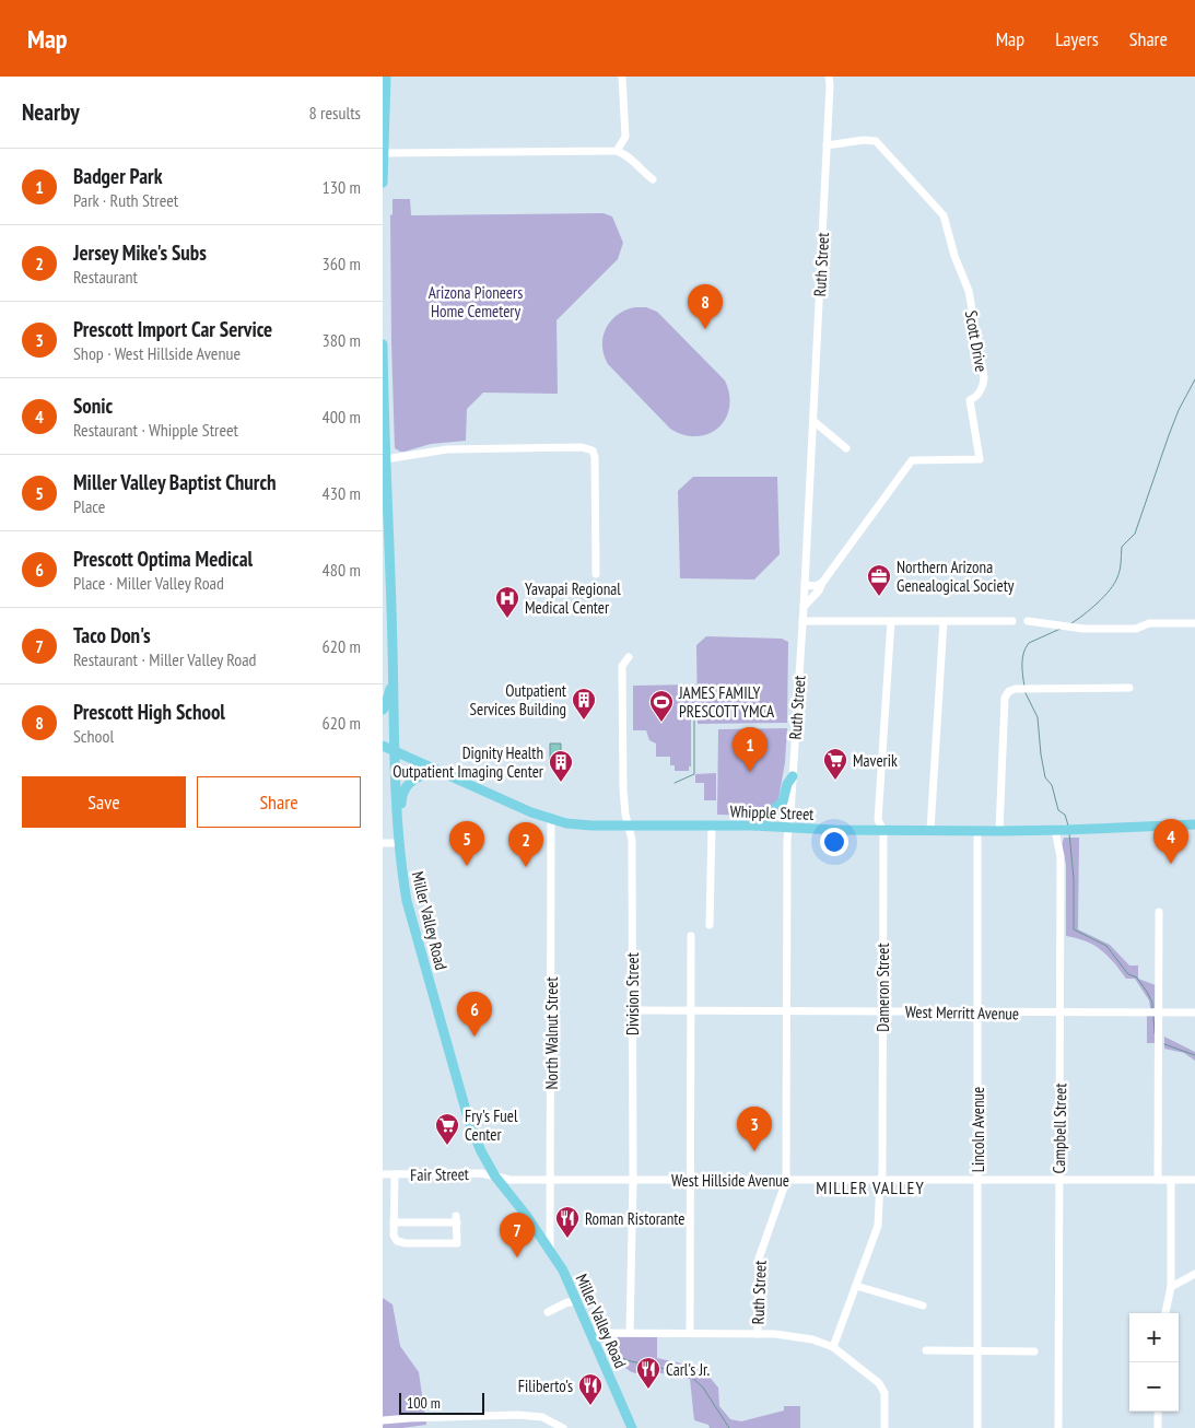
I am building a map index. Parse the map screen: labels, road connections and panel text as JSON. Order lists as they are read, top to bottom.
{
  "streets": {
    "main road": ["Whipple Street", "Miller Valley Road"],
    "street": [
      "Ruth Street",
      "Scott Drive",
      "Dameron Street",
      "Division Street",
      "West Merritt Avenue",
      "North Walnut Street",
      "Campbell Street",
      "Lincoln Avenue",
      "Fair Street",
      "West Hillside Avenue"
    ]
  },
  "crossings": [
    ["Ruth Street", "Scott Drive"],
    ["Ruth Street", "Whipple Street"],
    ["Ruth Street", "West Merritt Avenue"],
    ["Ruth Street", "West Hillside Avenue"],
    ["Whipple Street", "Miller Valley Road"],
    ["Whipple Street", "Dameron Street"],
    ["Whipple Street", "Division Street"],
    ["Whipple Street", "North Walnut Street"],
    ["Whipple Street", "Campbell Street"],
    ["Whipple Street", "Lincoln Avenue"],
    ["Miller Valley Road", "North Walnut Street"],
    ["Miller Valley Road", "Fair Street"],
    ["Miller Valley Road", "West Hillside Avenue"],
    ["Dameron Street", "West Merritt Avenue"],
    ["Dameron Street", "West Hillside Avenue"],
    ["Division Street", "West Merritt Avenue"],
    ["Division Street", "West Hillside Avenue"],
    ["West Merritt Avenue", "Campbell Street"],
    ["West Merritt Avenue", "Lincoln Avenue"],
    ["North Walnut Street", "West Hillside Avenue"],
    ["Campbell Street", "West Hillside Avenue"],
    ["Lincoln Avenue", "West Hillside Avenue"],
    ["Fair Street", "West Hillside Avenue"]
  ],
  "districts": ["MILLER VALLEY"],
  "parks": ["Arizona Pioneers Home Cemetery"],
  "places": {
    "office": ["Northern Arizona Genealogical Society"],
    "hospital": ["Yavapai Regional Medical Center"],
    "building": ["Outpatient Services Building", "Dignity Health Outpatient Imaging Center"],
    "sports": ["JAMES FAMILY PRESCOTT YMCA"],
    "supermarket": ["Maverik", "Fry's Fuel Center"],
    "restaurant": ["Roman Ristorante", "Carl's Jr.", "Filiberto's"]
  },
  "scale_bar": "100 m",
  "page": {
    "header": "Map",
    "nav": ["Map", "Layers", "Share"],
    "heading": ["Nearby", "8 results"],
    "list": [
      {
        "mark": "1",
        "name": "Badger Park",
        "note": "Park · Ruth Street",
        "value": "130 m"
      },
      {
        "mark": "2",
        "name": "Jersey Mike's Subs",
        "note": "Restaurant",
        "value": "360 m"
      },
      {
        "mark": "3",
        "name": "Prescott Import Car Service",
        "note": "Shop · West Hillside Avenue",
        "value": "380 m"
      },
      {
        "mark": "4",
        "name": "Sonic",
        "note": "Restaurant · Whipple Street",
        "value": "400 m"
      },
      {
        "mark": "5",
        "name": "Miller Valley Baptist Church",
        "note": "Place",
        "value": "430 m"
      },
      {
        "mark": "6",
        "name": "Prescott Optima Medical",
        "note": "Place · Miller Valley Road",
        "value": "480 m"
      },
      {
        "mark": "7",
        "name": "Taco Don's",
        "note": "Restaurant · Miller Valley Road",
        "value": "620 m"
      },
      {
        "mark": "8",
        "name": "Prescott High School",
        "note": "School",
        "value": "620 m"
      }
    ],
    "pins": [
      "8",
      "1",
      "4",
      "5",
      "2",
      "6",
      "3",
      "7"
    ],
    "buttons": ["Save", "Share"],
    "map_buttons": ["+", "−"],
    "scale": "100 m"
  }
}
